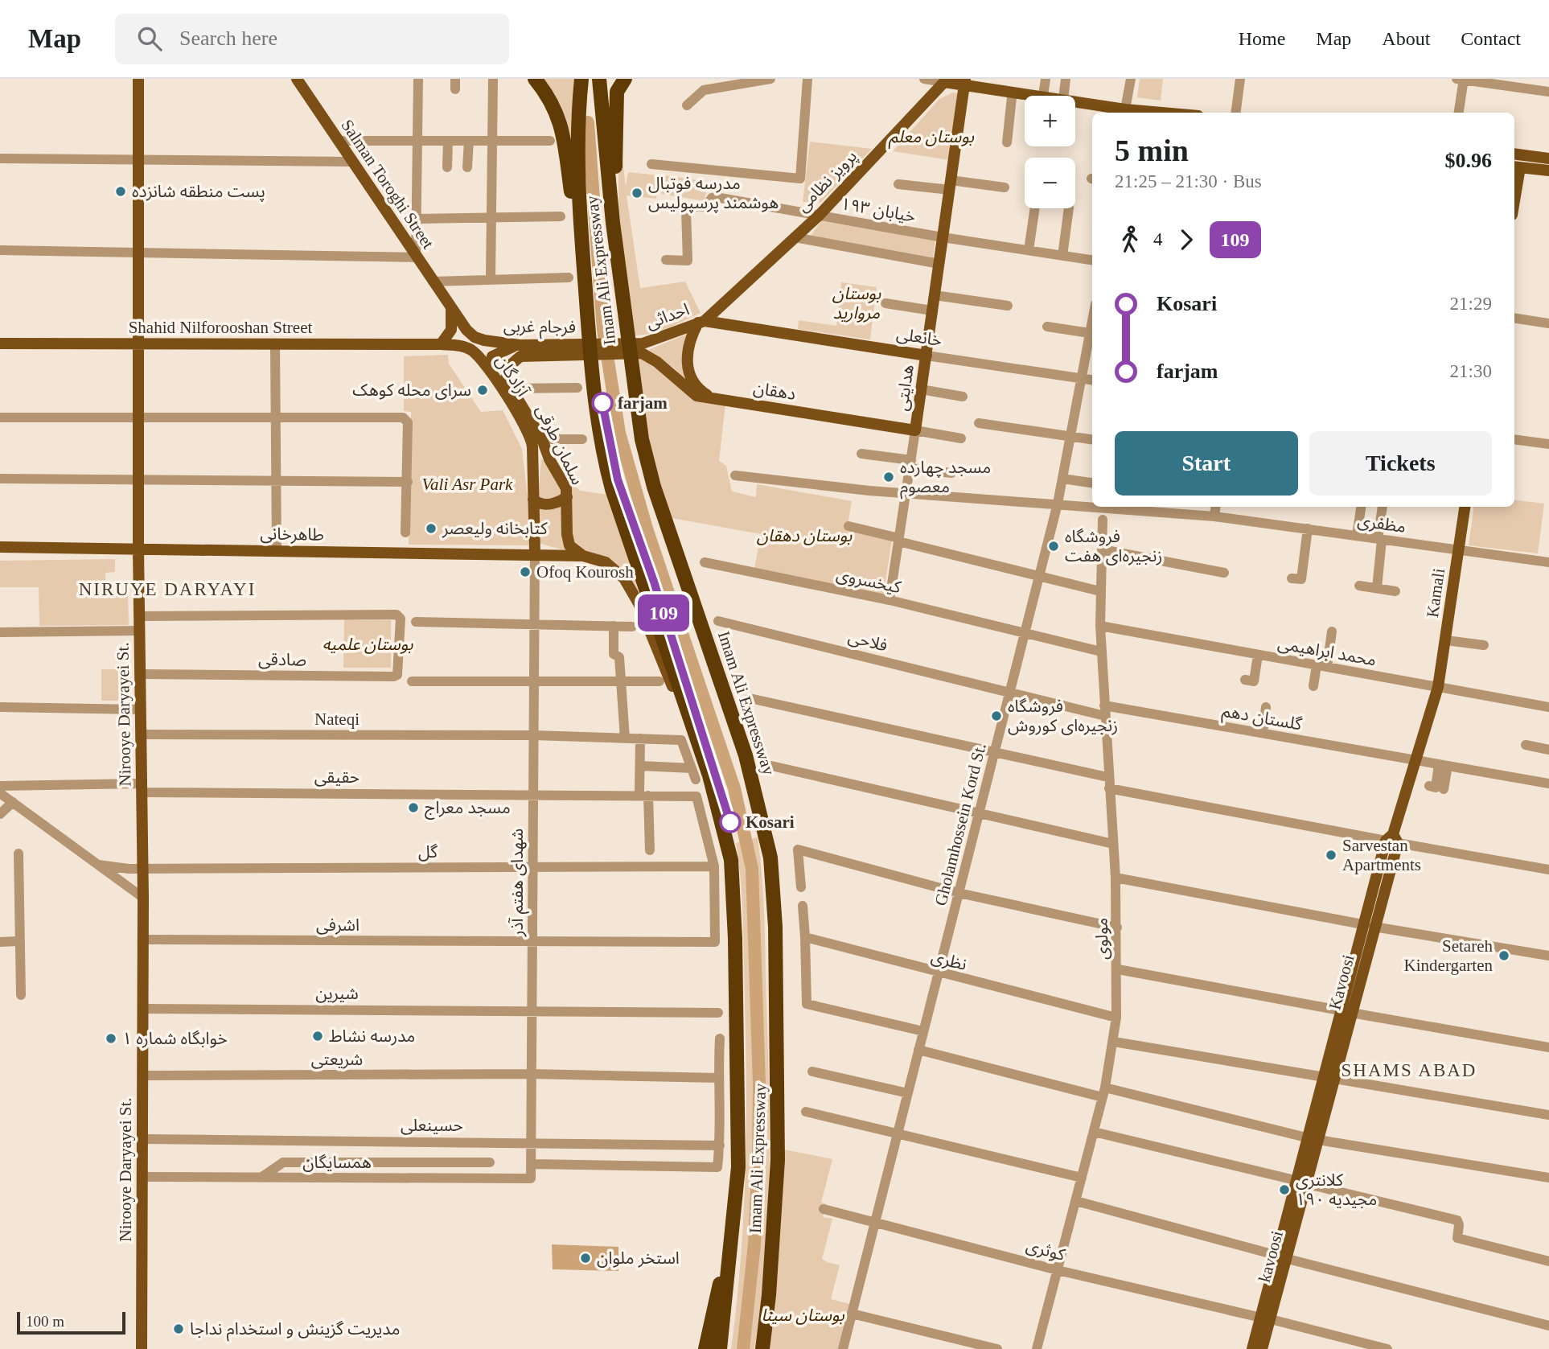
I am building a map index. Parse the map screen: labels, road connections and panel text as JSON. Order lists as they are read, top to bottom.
{
  "streets": {
    "highway": ["Imam Ali Expressway"],
    "main road": [
      "پرویز نظامی",
      "Salman Toroghi Street",
      "احداثی",
      "فرجام غربی",
      "Shahid Nilforooshan Street",
      "خانعلی",
      "آزادگان",
      "هدایتی",
      "دهقان",
      "سلمان طرقی",
      "طاهرخانی",
      "Kamali",
      "Nirooye Daryayei St.",
      "Kavoosi",
      "kavoosi"
    ],
    "street": [
      "خیابان ۱۹۳",
      "مظفری",
      "کیخسروی",
      "فلاحی",
      "محمد ابراهیمی",
      "صادقی",
      "گلستان دهم",
      "Nateqi",
      "حقیقی",
      "Gholamhossein Kord St.",
      "گل",
      "شهدای هفتم آذر",
      "اشرفی",
      "مولوی",
      "نظری",
      "شیرین",
      "شریعتی",
      "حسینعلی",
      "همسایگان",
      "کوثری"
    ]
  },
  "crossings": [
    ["پرویز نظامی", "خیابان ۱۹۳"],
    ["پرویز نظامی", "احداثی"],
    ["پرویز نظامی", "خانعلی"],
    ["Salman Toroghi Street", "فرجام غربی"],
    ["خیابان ۱۹۳", "هدایتی"],
    ["احداثی", "فرجام غربی"],
    ["احداثی", "خانعلی"],
    ["احداثی", "دهقان"],
    ["فرجام غربی", "دهقان"],
    ["فرجام غربی", "سلمان طرقی"],
    ["Shahid Nilforooshan Street", "آزادگان"],
    ["Shahid Nilforooshan Street", "Nirooye Daryayei St."],
    ["خانعلی", "هدایتی"],
    ["خانعلی", "Gholamhossein Kord St."],
    ["آزادگان", "طاهرخانی"],
    ["آزادگان", "شهدای هفتم آذر"],
    ["هدایتی", "دهقان"],
    ["هدایتی", "مظفری"],
    ["هدایتی", "کیخسروی"],
    ["سلمان طرقی", "طاهرخانی"],
    ["مظفری", "Kamali"],
    ["مظفری", "Gholamhossein Kord St."],
    ["طاهرخانی", "Nirooye Daryayei St."],
    ["طاهرخانی", "شهدای هفتم آذر"],
    ["کیخسروی", "Gholamhossein Kord St."],
    ["کیخسروی", "مولوی"],
    ["Kamali", "محمد ابراهیمی"],
    ["فلاحی", "گلستان دهم"],
    ["فلاحی", "Gholamhossein Kord St."],
    ["فلاحی", "مولوی"],
    ["محمد ابراهیمی", "مولوی"],
    ["صادقی", "Nirooye Daryayei St."],
    ["Nirooye Daryayei St.", "Nateqi"],
    ["Nirooye Daryayei St.", "حقیقی"],
    ["Nirooye Daryayei St.", "گل"],
    ["Nirooye Daryayei St.", "اشرفی"],
    ["Nirooye Daryayei St.", "شیرین"],
    ["Nirooye Daryayei St.", "شریعتی"],
    ["Nirooye Daryayei St.", "حسینعلی"],
    ["Nirooye Daryayei St.", "همسایگان"],
    ["گلستان دهم", "مولوی"],
    ["Nateqi", "شهدای هفتم آذر"],
    ["حقیقی", "گل"],
    ["حقیقی", "شهدای هفتم آذر"],
    ["حقیقی", "اشرفی"],
    ["Gholamhossein Kord St.", "نظری"],
    ["Gholamhossein Kord St.", "کوثری"],
    ["گل", "شهدای هفتم آذر"],
    ["گل", "اشرفی"],
    ["شهدای هفتم آذر", "اشرفی"],
    ["شهدای هفتم آذر", "شیرین"],
    ["شهدای هفتم آذر", "شریعتی"],
    ["شهدای هفتم آذر", "حسینعلی"],
    ["شهدای هفتم آذر", "همسایگان"],
    ["مولوی", "نظری"],
    ["مولوی", "کوثری"],
    ["Kavoosi", "kavoosi"],
    ["کوثری", "kavoosi"]
  ],
  "districts": ["NIRUYE DARYAYI", "SHAMS ABAD"],
  "parks": [
    "بوستان معلم",
    "بوستان مروارید",
    "Vali Asr Park",
    "بوستان دهقان",
    "بوستان علمیه",
    "بوستان سینا"
  ],
  "places": [
    "پست منطقه شانزده",
    "مدرسه فوتبال هوشمند پرسپولیس",
    "سرای محله کوهک",
    "farjam",
    "مسجد چهارده معصوم",
    "کتابخانه ولیعصر",
    "فروشگاه زنجیره‌ای هفت",
    "Ofoq Kourosh",
    "فروشگاه زنجیره‌ای کوروش",
    "مسجد معراج",
    "Kosari",
    "Sarvestan Apartments",
    "Setareh Kindergarten",
    "مدرسه نشاط",
    "خوابگاه شماره ۱",
    "کلانتری ۱۹۰ مجیدیه",
    "استخر ملوان",
    "مدیریت گزینش و استخدام نداجا"
  ],
  "lines": ["bus line 109"],
  "scale_bar": "100 m",
  "page": {
    "header": "Map",
    "search": "Search here",
    "nav": [
      "Home",
      "Map",
      "About",
      "Contact"
    ],
    "on_map": "109",
    "map_buttons": ["+", "−"],
    "heading": ["5 min", "21:25 – 21:30 · Bus", "$0.96"],
    "legs": ["4", "109"],
    "list": [
      {
        "name": "Kosari",
        "value": "21:29"
      },
      {
        "name": "farjam",
        "value": "21:30"
      }
    ],
    "buttons": ["Start", "Tickets"],
    "scale": "100 m"
  }
}
